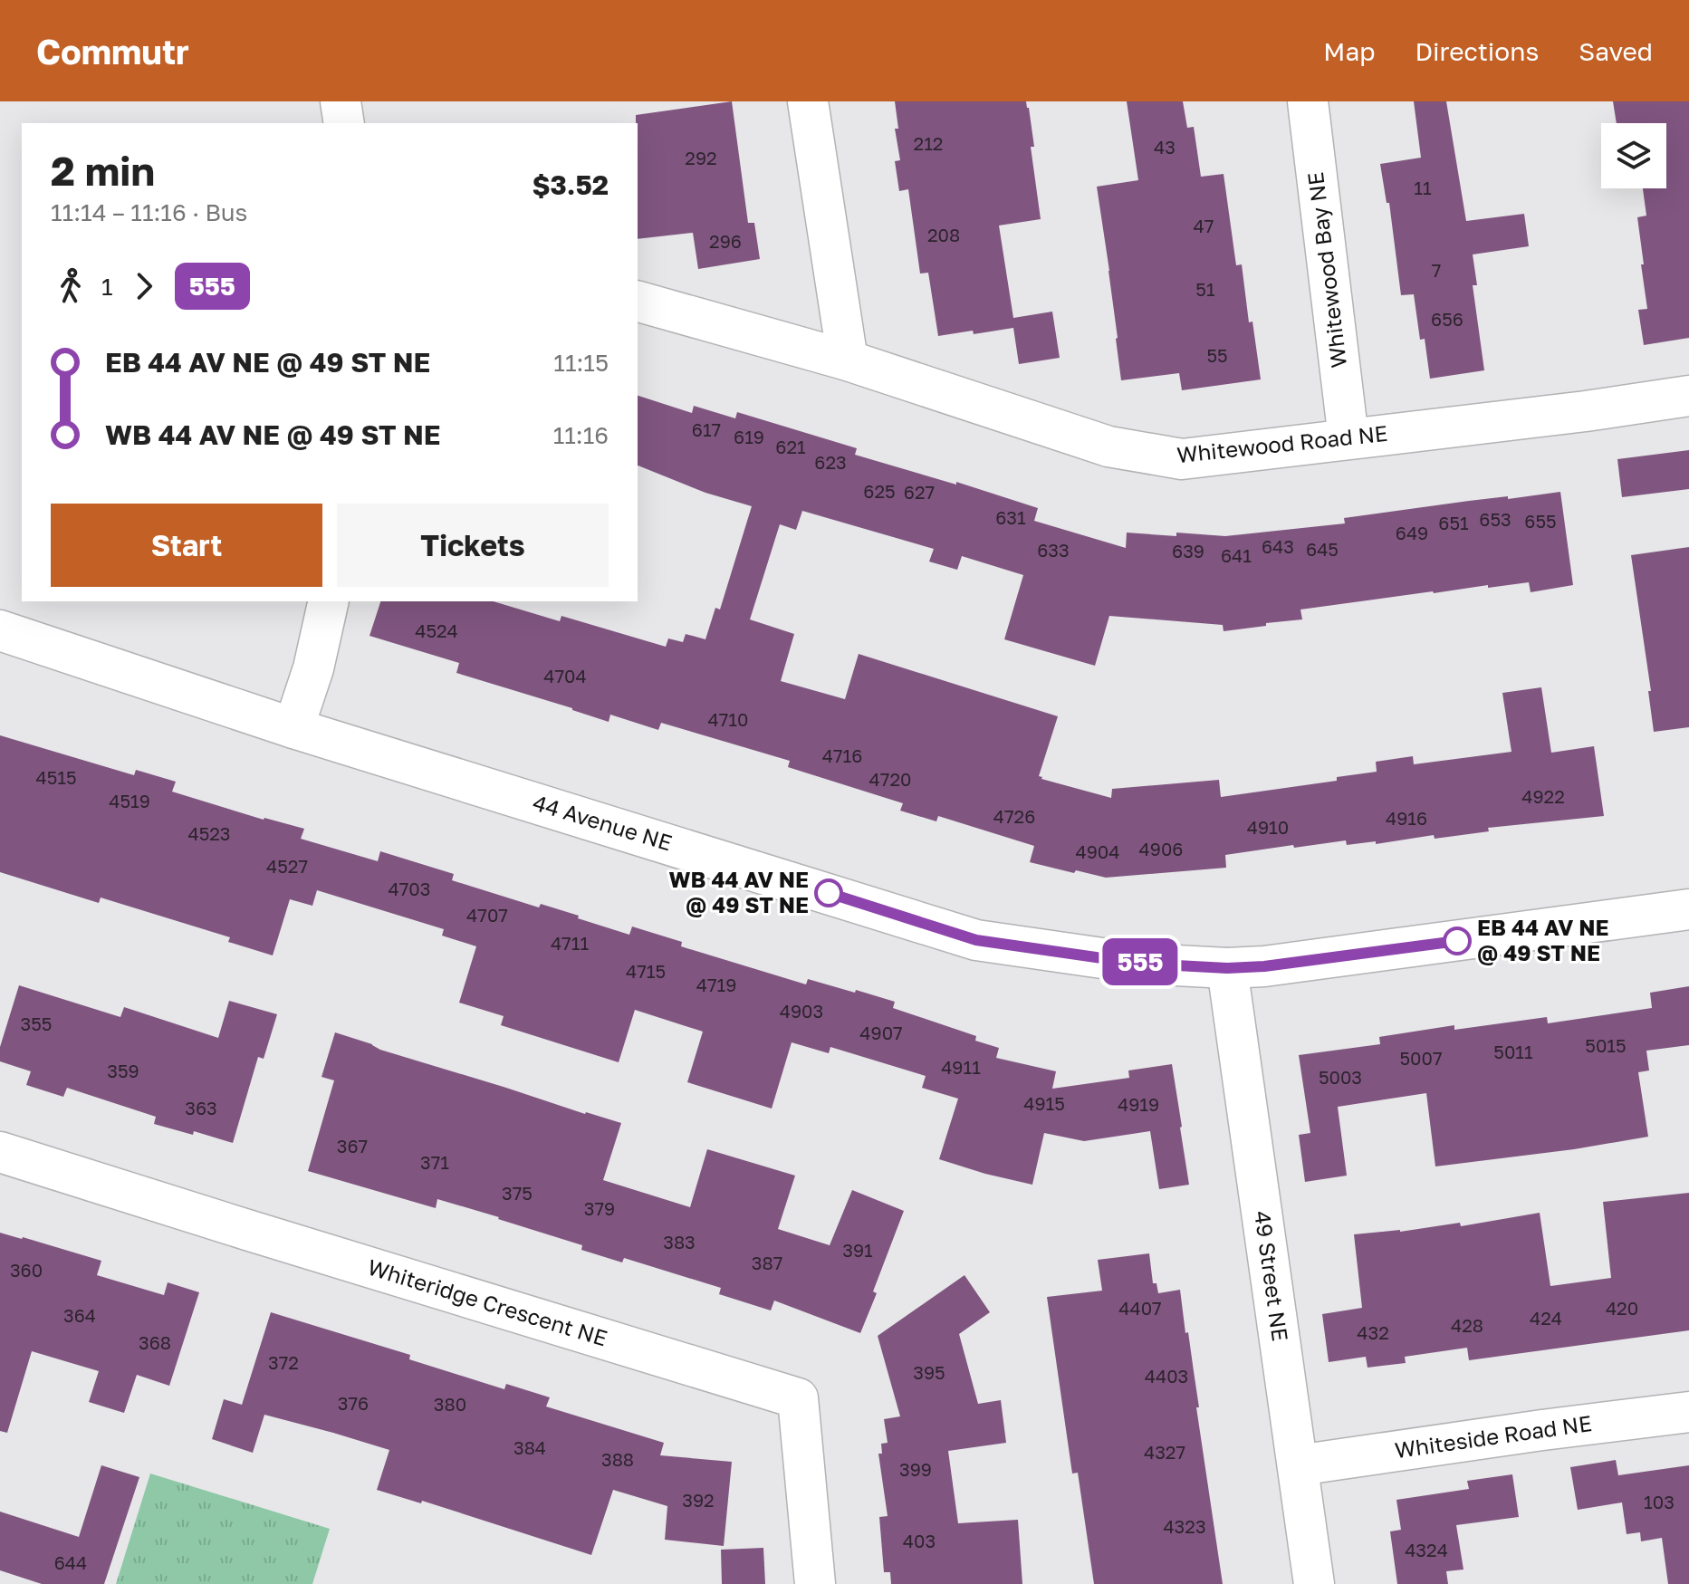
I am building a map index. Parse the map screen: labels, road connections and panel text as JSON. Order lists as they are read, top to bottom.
{
  "streets": {
    "street": [
      "Whitewood Bay NE",
      "Whitewood Road NE",
      "44 Avenue NE",
      "49 Street NE",
      "Whiteridge Crescent NE",
      "Whiteside Road NE"
    ]
  },
  "crossings": [
    ["Whitewood Bay NE", "Whitewood Road NE"],
    ["44 Avenue NE", "49 Street NE"],
    ["49 Street NE", "Whiteside Road NE"]
  ],
  "places": ["WB 44 AV NE @ 49 ST NE", "EB 44 AV NE @ 49 ST NE"],
  "lines": ["bus line 555"],
  "house_numbers": [
    "212",
    "43",
    "292",
    "11",
    "47",
    "208",
    "296",
    "7",
    "51",
    "656",
    "55",
    "617",
    "619",
    "621",
    "623",
    "625",
    "627",
    "631",
    "653",
    "655",
    "651",
    "649",
    "643",
    "645",
    "633",
    "639",
    "641",
    "4524",
    "4704",
    "4710",
    "4716",
    "4515",
    "4720",
    "4922",
    "4519",
    "4726",
    "4916",
    "4910",
    "4523",
    "4906",
    "4904",
    "4527",
    "4703",
    "4707",
    "4711",
    "4715",
    "4719",
    "4903",
    "355",
    "4907",
    "5015",
    "5011",
    "5007",
    "4911",
    "359",
    "5003",
    "4915",
    "4919",
    "363",
    "367",
    "371",
    "375",
    "379",
    "383",
    "391",
    "387",
    "360",
    "4407",
    "420",
    "364",
    "424",
    "428",
    "432",
    "368",
    "372",
    "395",
    "4403",
    "376",
    "380",
    "384",
    "4327",
    "388",
    "399",
    "392",
    "103",
    "4323",
    "403",
    "4324",
    "644"
  ],
  "page": {
    "header": "Commutr",
    "nav": ["Map", "Directions", "Saved"],
    "on_map": "555",
    "heading": ["2 min", "11:14 – 11:16 · Bus", "$3.52"],
    "legs": ["1", "555"],
    "list": [
      {
        "name": "EB 44 AV NE @ 49 ST NE",
        "value": "11:15"
      },
      {
        "name": "WB 44 AV NE @ 49 ST NE",
        "value": "11:16"
      }
    ],
    "buttons": ["Start", "Tickets"]
  }
}
